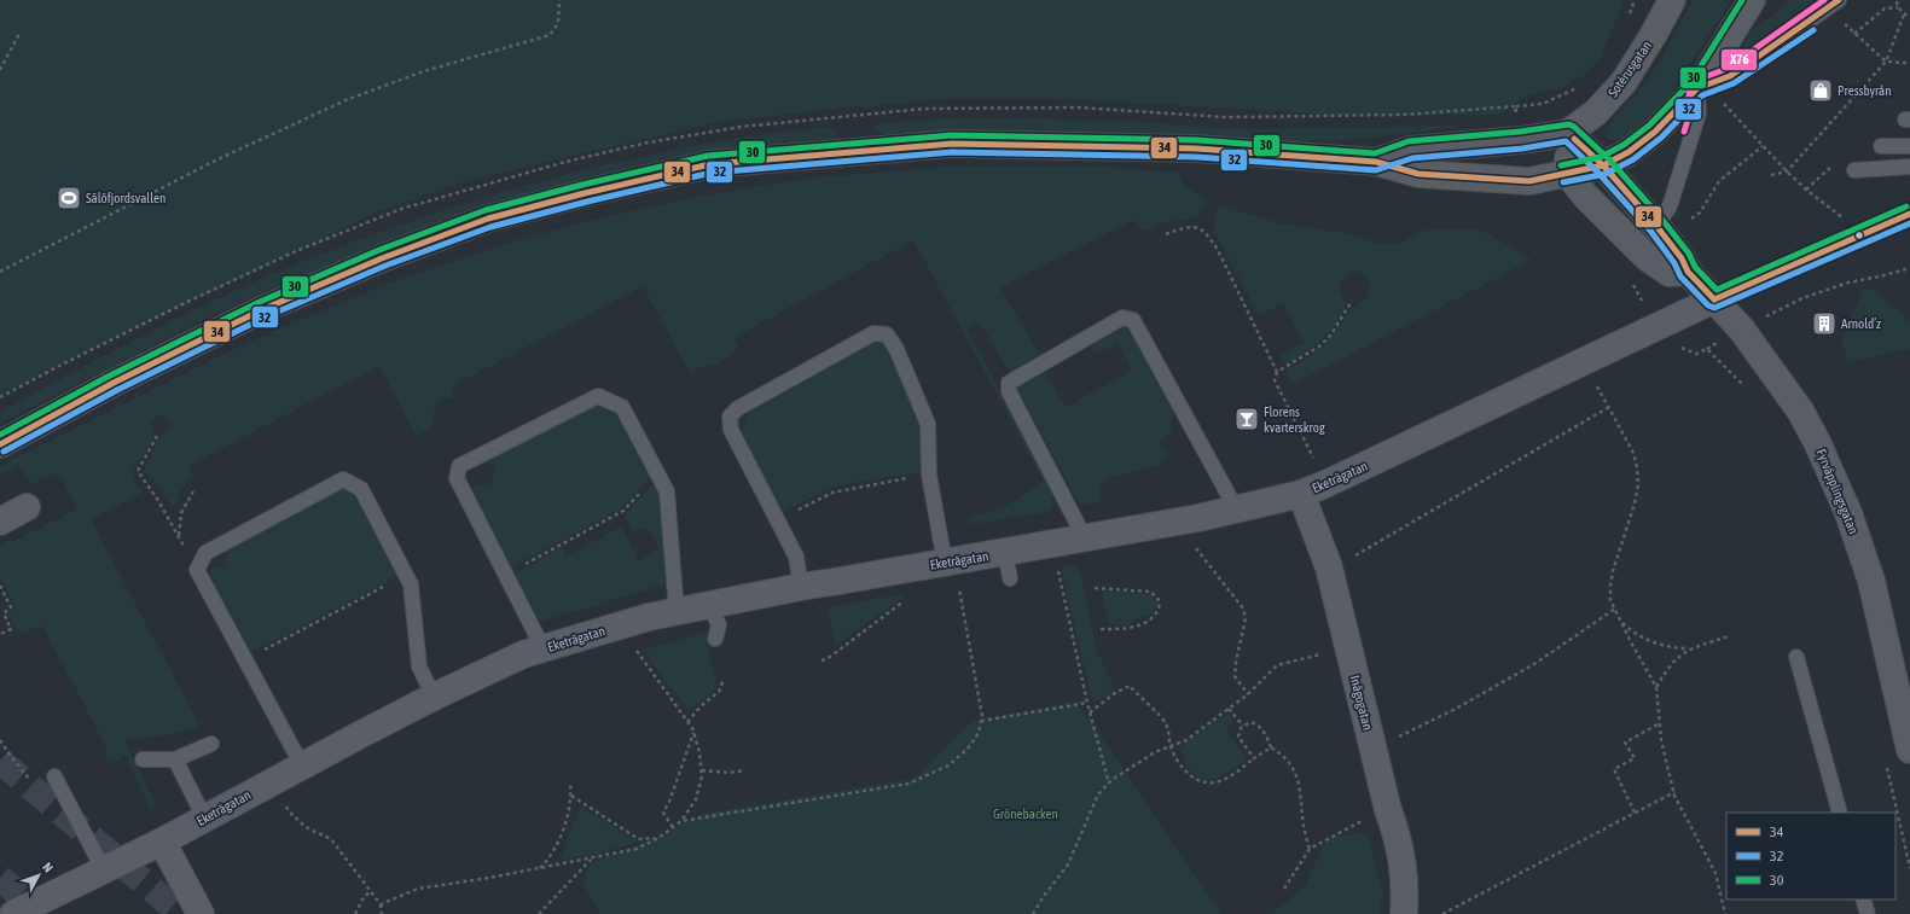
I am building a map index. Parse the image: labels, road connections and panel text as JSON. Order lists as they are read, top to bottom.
{
  "streets": {
    "street": [
      "Sotérusgatan",
      "Eketrägatan",
      "Fyrväpplingsgatan",
      "Inägogatan"
    ]
  },
  "crossings": [
    ["Sotérusgatan", "Fyrväpplingsgatan"],
    ["Eketrägatan", "Fyrväpplingsgatan"],
    ["Eketrägatan", "Inägogatan"]
  ],
  "parks": ["Grönebacken"],
  "places": {
    "shop": ["Pressbyrån"],
    "sports": ["Sälöfjordsvallen"],
    "building": ["Arnold’z"],
    "bar": ["Florens kvarterskrog"]
  },
  "lines": [
    "transit line 34",
    "transit line 30",
    "transit line X76",
    "transit line 32"
  ],
  "legend": ["34", "32", "30"],
  "north": "top right"
}
